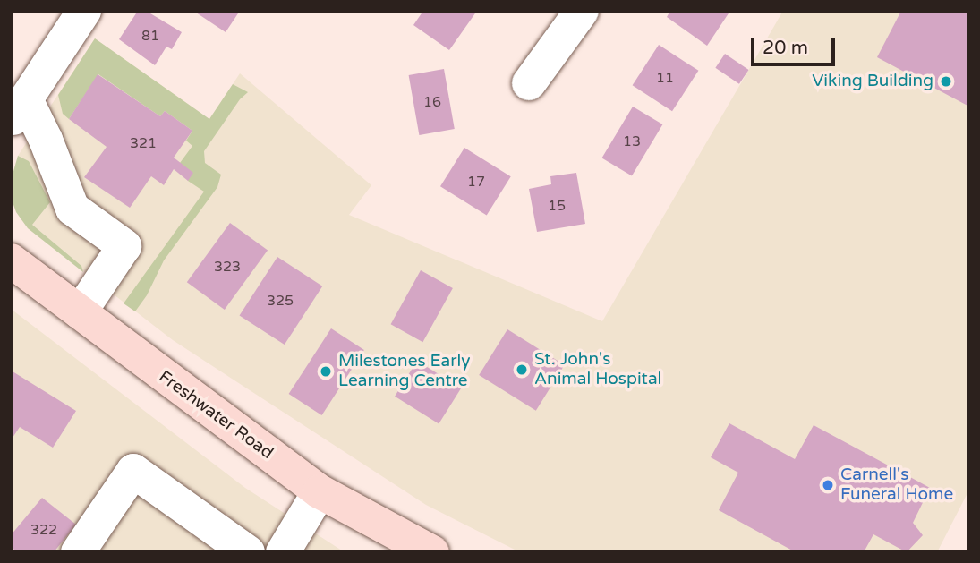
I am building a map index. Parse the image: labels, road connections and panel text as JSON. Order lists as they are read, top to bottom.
{
  "streets": {
    "main road": ["Freshwater Road"]
  },
  "places": [
    "Viking Building",
    "St. John's Animal Hospital",
    "Milestones Early Learning Centre",
    "Carnell's Funeral Home"
  ],
  "house_numbers": [
    "81",
    "11",
    "16",
    "13",
    "321",
    "17",
    "15",
    "323",
    "325",
    "322"
  ],
  "scale_bar": "20 m"
}
